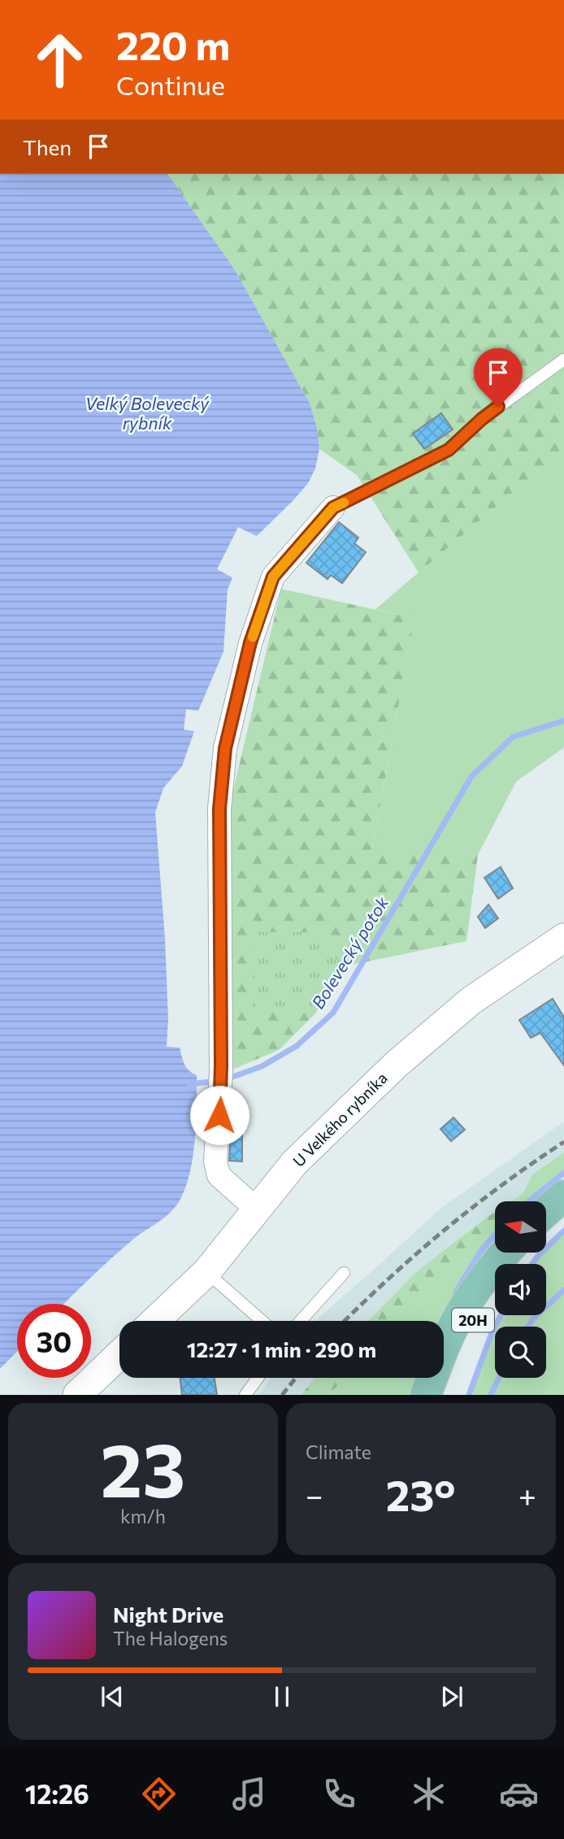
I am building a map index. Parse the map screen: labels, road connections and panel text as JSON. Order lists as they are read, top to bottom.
{
  "streets": {
    "main road": ["20H"],
    "street": ["U Velkého rybníka"]
  },
  "water": ["Velký Bolevecký rybník", "Bolevecký potok"],
  "north": "left",
  "page": {
    "turn": ["220 m", "Continue"],
    "then": "Then",
    "limit": "30",
    "trip": "12:27 · 1 min · 290 m",
    "tile": [
      ["23", "km/h"],
      "Climate"
    ],
    "heat": ["−", "23°", "+"],
    "song": ["Night Drive", "The Halogens"],
    "tabs": "12:26"
  }
}
